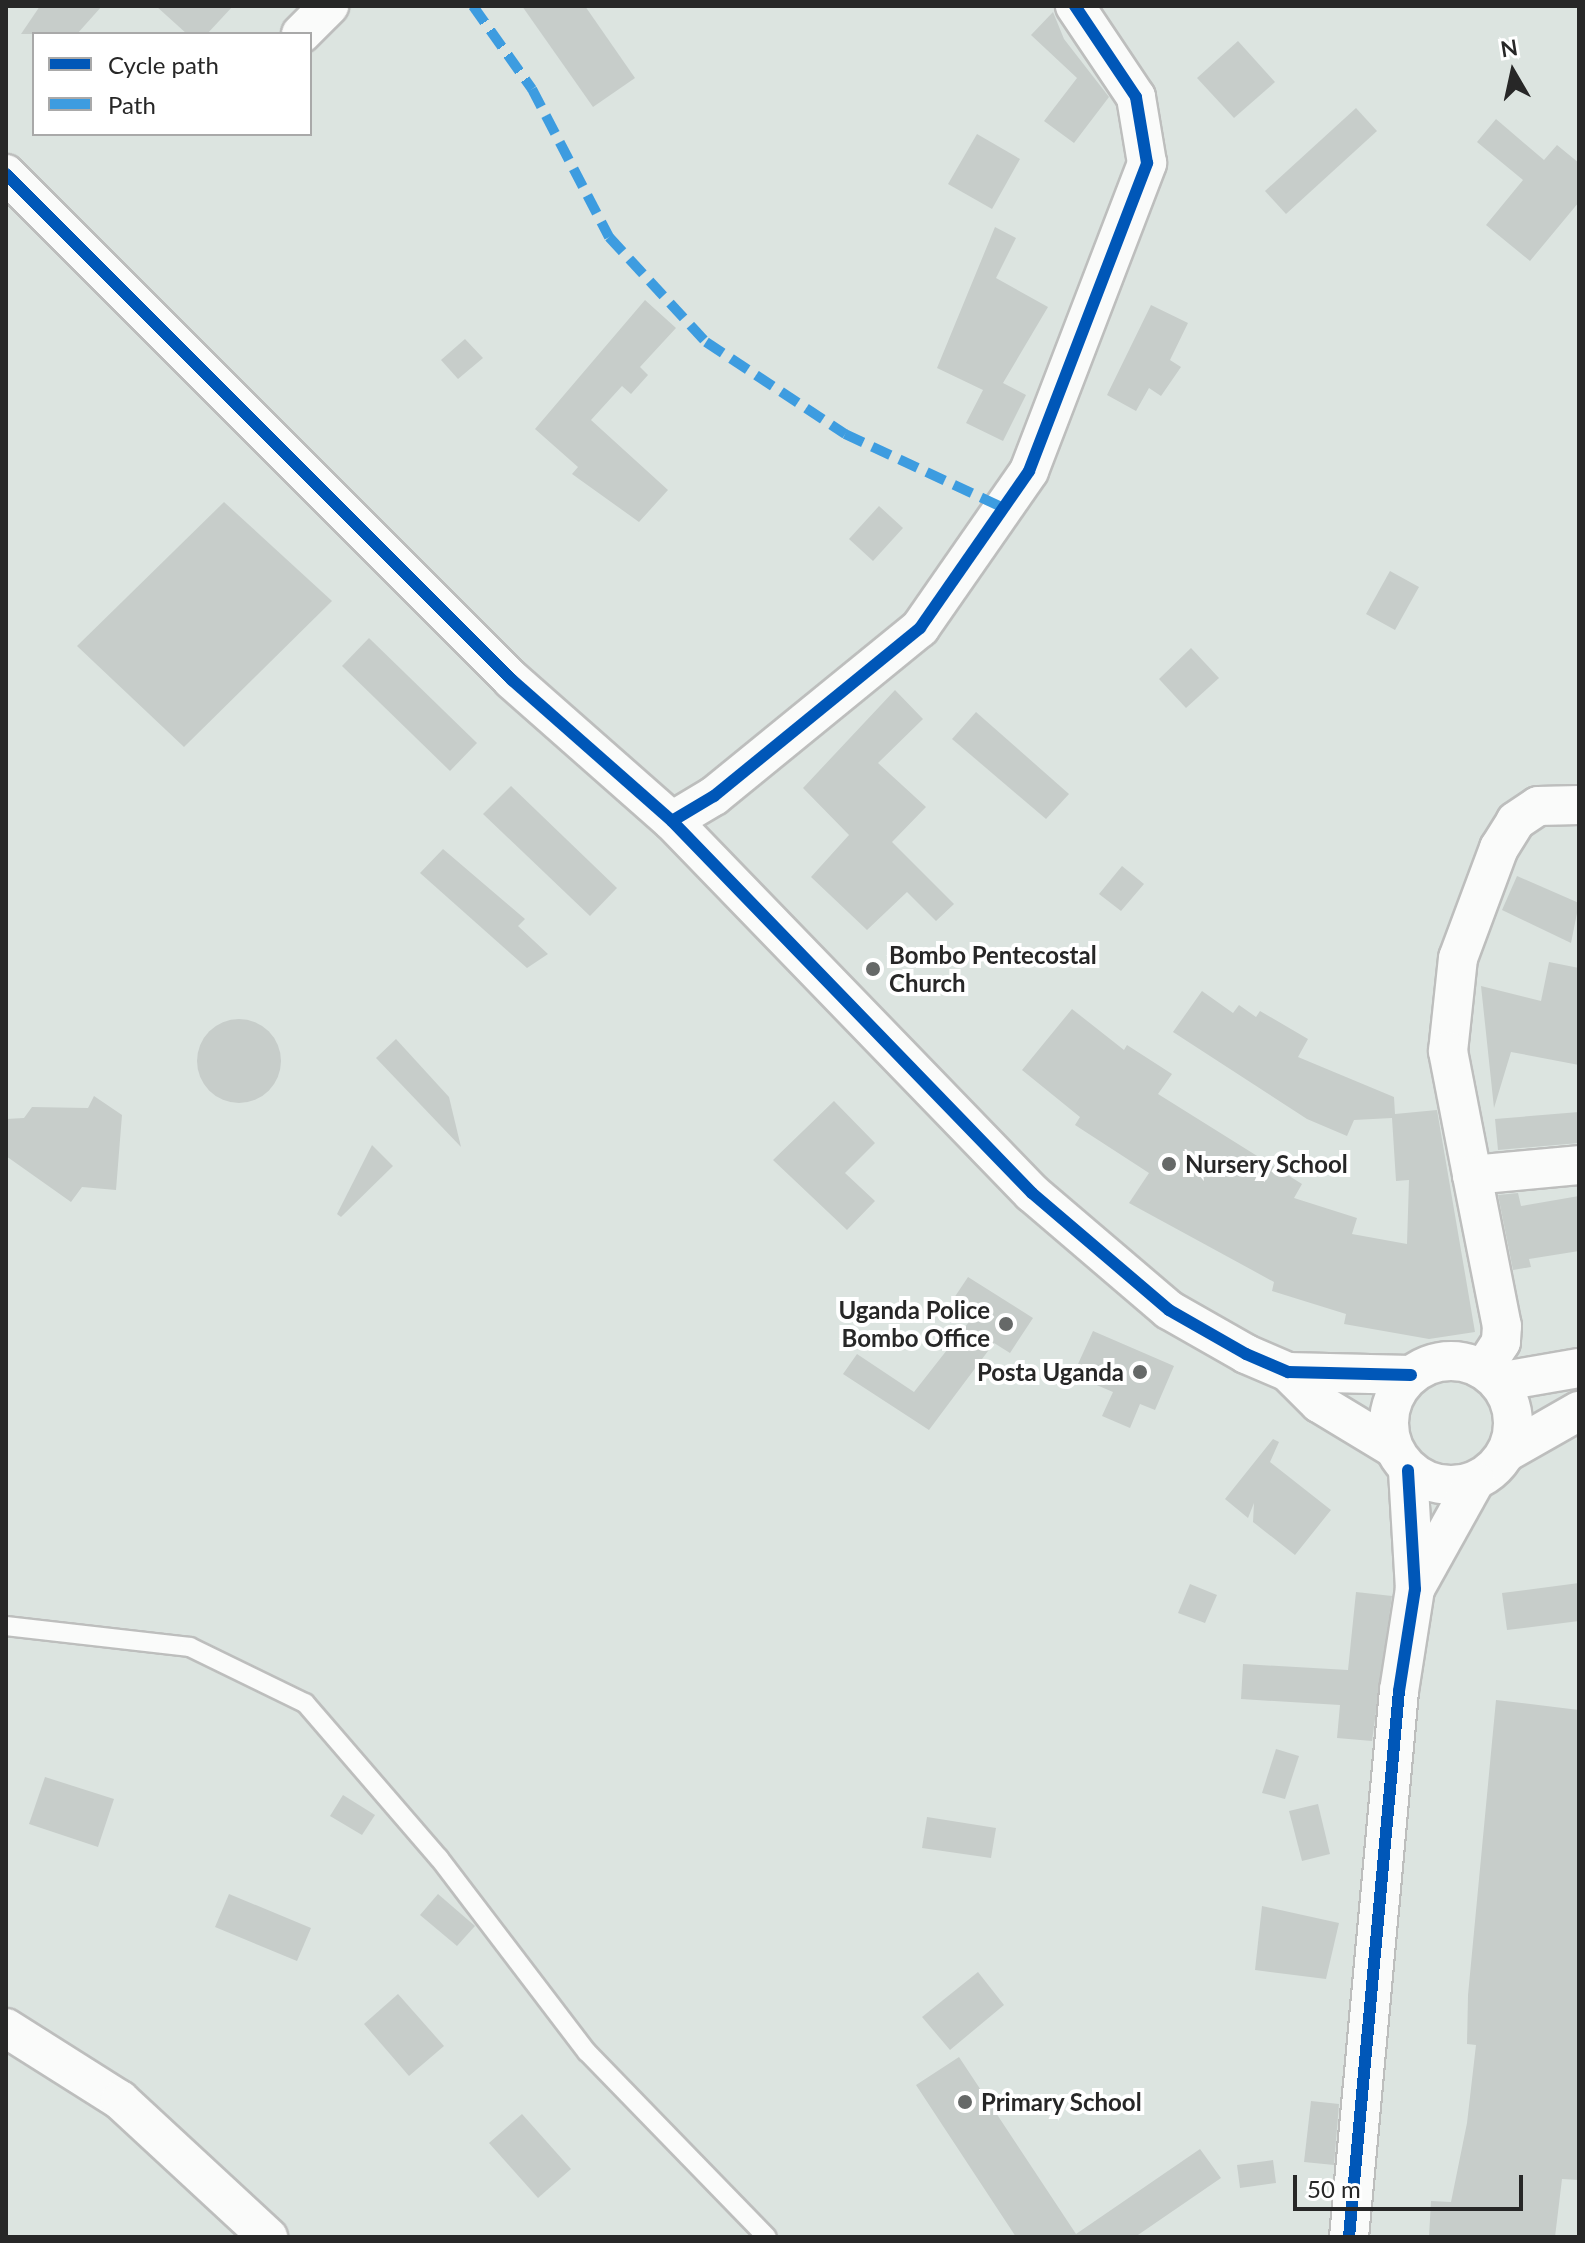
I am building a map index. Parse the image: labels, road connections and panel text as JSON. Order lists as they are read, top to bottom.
{
  "places": [
    "Bombo Pentecostal Church",
    "Nursery School",
    "Uganda Police Bombo Office",
    "Posta Uganda",
    "Primary School"
  ],
  "legend": ["Cycle path", "Path"],
  "scale_bar": "50 m",
  "north": "top"
}
